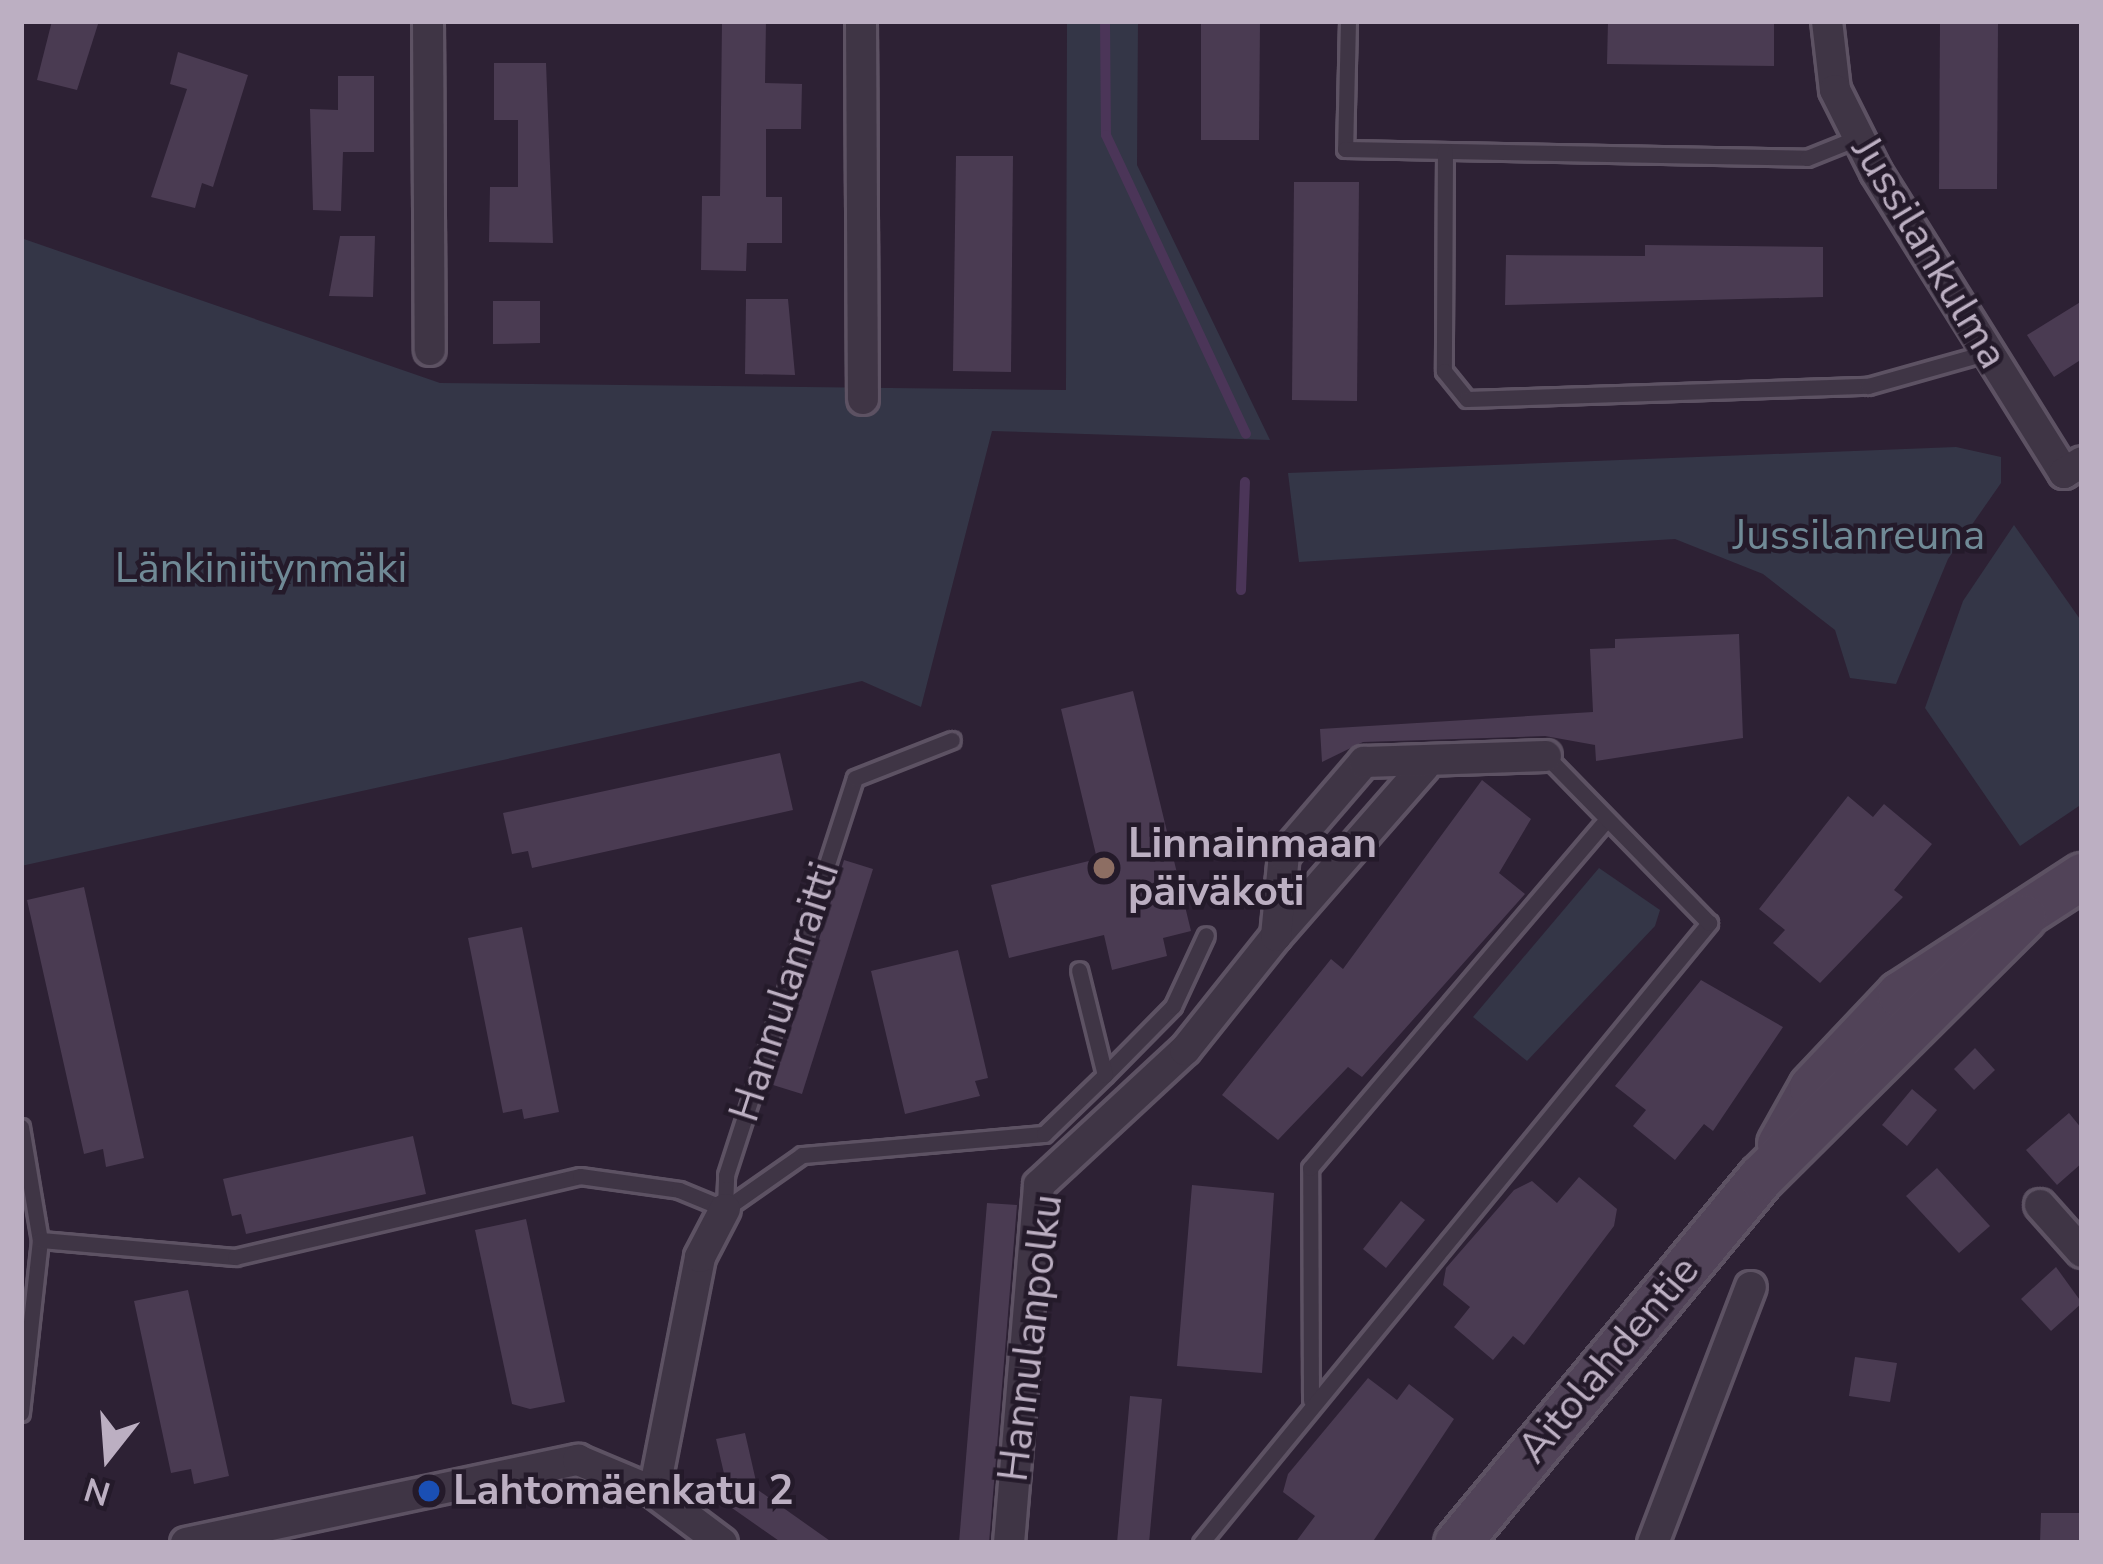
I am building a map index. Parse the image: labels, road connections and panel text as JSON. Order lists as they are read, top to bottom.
{
  "streets": {
    "main road": ["Aitolahdentie"],
    "street": ["Jussilankulma", "Hannulanpolku"],
    "lane": ["Hannulanraitti"]
  },
  "parks": ["Jussilanreuna", "Länkiniitynmäki"],
  "places": ["Linnainmaan päiväkoti", "Lahtomäenkatu 2"],
  "north": "bottom"
}
